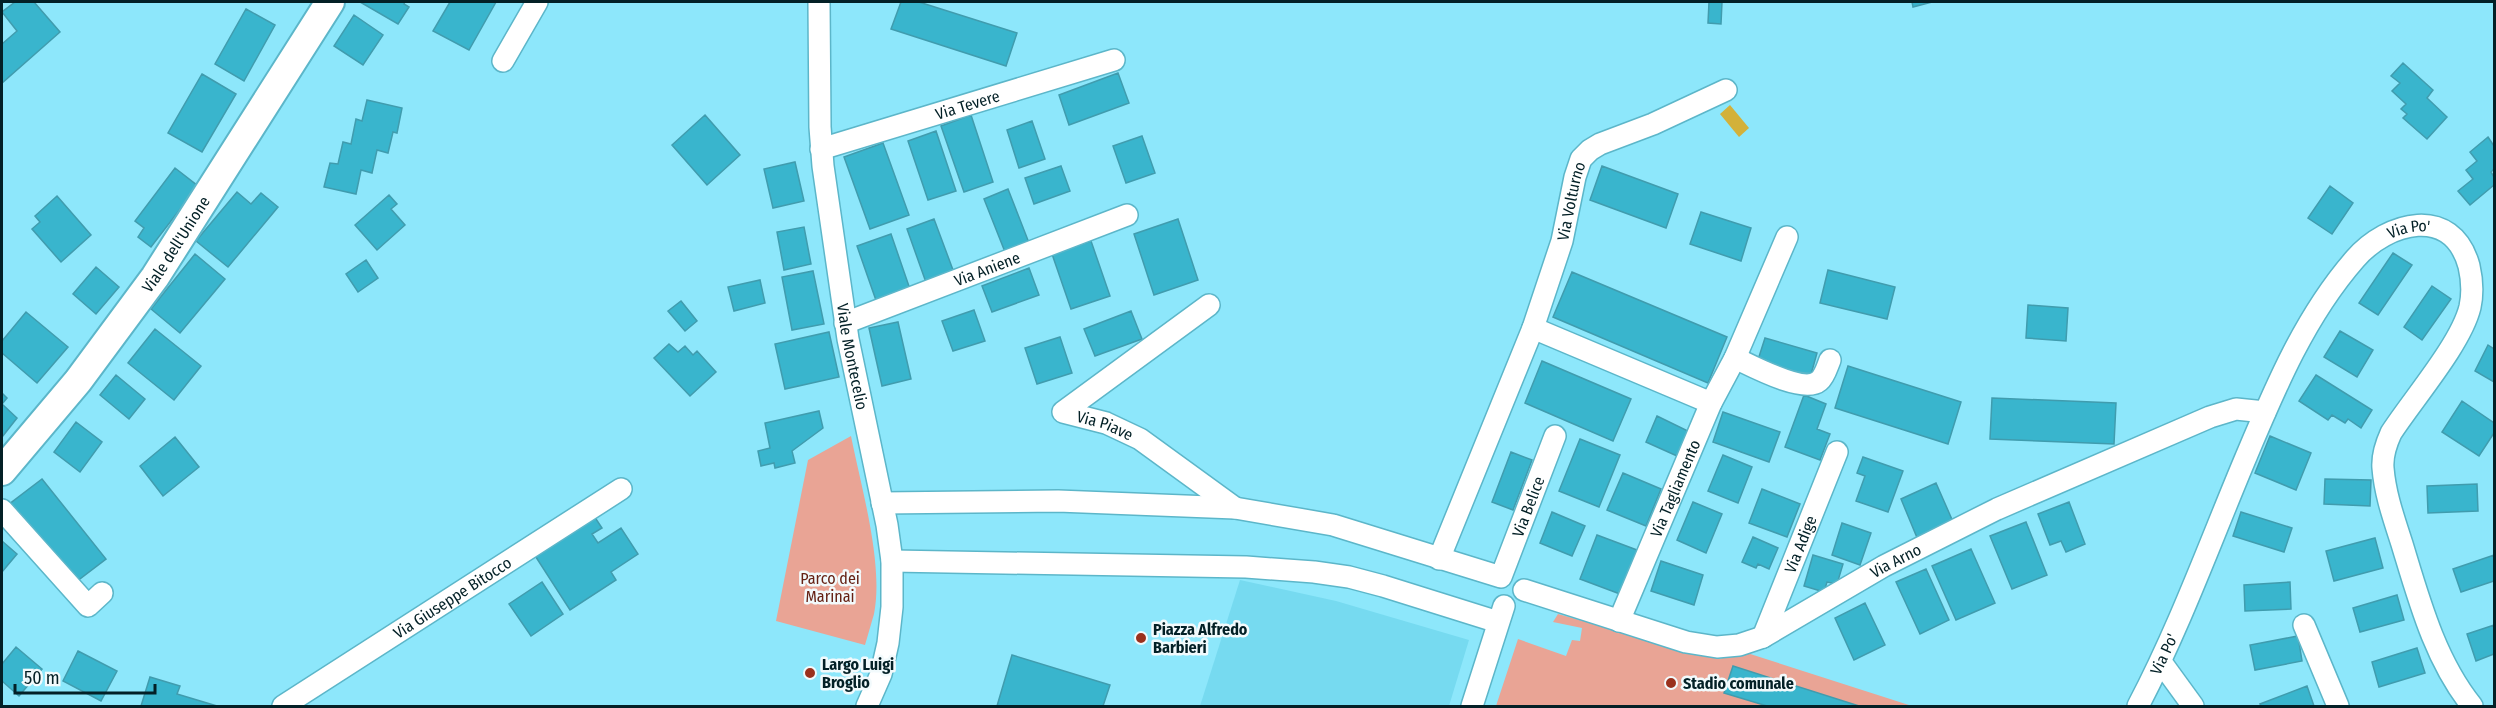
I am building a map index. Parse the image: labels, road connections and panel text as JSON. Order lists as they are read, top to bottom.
{
  "streets": {
    "main road": ["Viale dell'Unione"],
    "street": [
      "Via Tevere",
      "Via Volturno",
      "Via Po'",
      "Via Aniene",
      "Viale Montecelio",
      "Via Piave",
      "Via Tagliamento",
      "Via Belice",
      "Via Adige",
      "Via Arno",
      "Via Giuseppe Bitocco"
    ]
  },
  "crossings": [
    ["Via Tevere", "Viale Montecelio"],
    ["Via Po'", "Via Arno"],
    ["Via Aniene", "Viale Montecelio"],
    ["Via Tagliamento", "Via Arno"],
    ["Via Belice", "Via Arno"],
    ["Via Adige", "Via Arno"]
  ],
  "parks": ["Parco dei Marinai"],
  "places": ["Piazza Alfredo Barbieri", "Largo Luigi Broglio", "Stadio comunale"],
  "scale_bar": "50 m"
}
